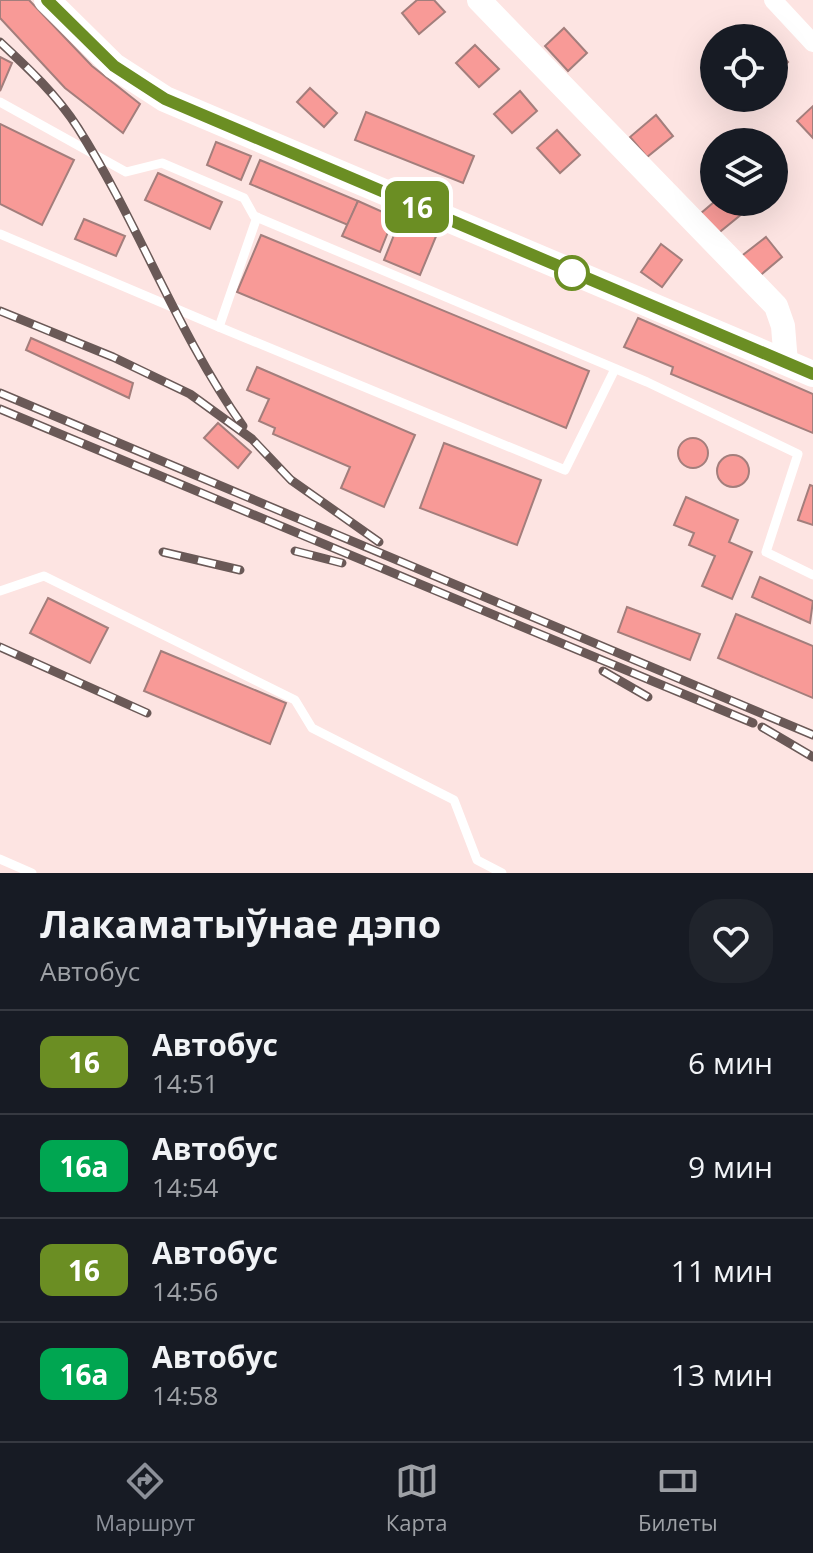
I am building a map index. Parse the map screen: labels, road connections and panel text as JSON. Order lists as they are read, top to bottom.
{
  "lines": ["bus line 16"],
  "page": {
    "on_map": "16",
    "heading": ["Лакаматыўнае дэпо", "Автобус"],
    "list": [
      {
        "mark": "16",
        "name": "Автобус",
        "note": "14:51",
        "value": "6 мин"
      },
      {
        "mark": "16а",
        "name": "Автобус",
        "note": "14:54",
        "value": "9 мин"
      },
      {
        "mark": "16",
        "name": "Автобус",
        "note": "14:56",
        "value": "11 мин"
      },
      {
        "mark": "16а",
        "name": "Автобус",
        "note": "14:58",
        "value": "13 мин"
      }
    ],
    "tabs": ["Маршрут", "Карта", "Билеты"]
  }
}
